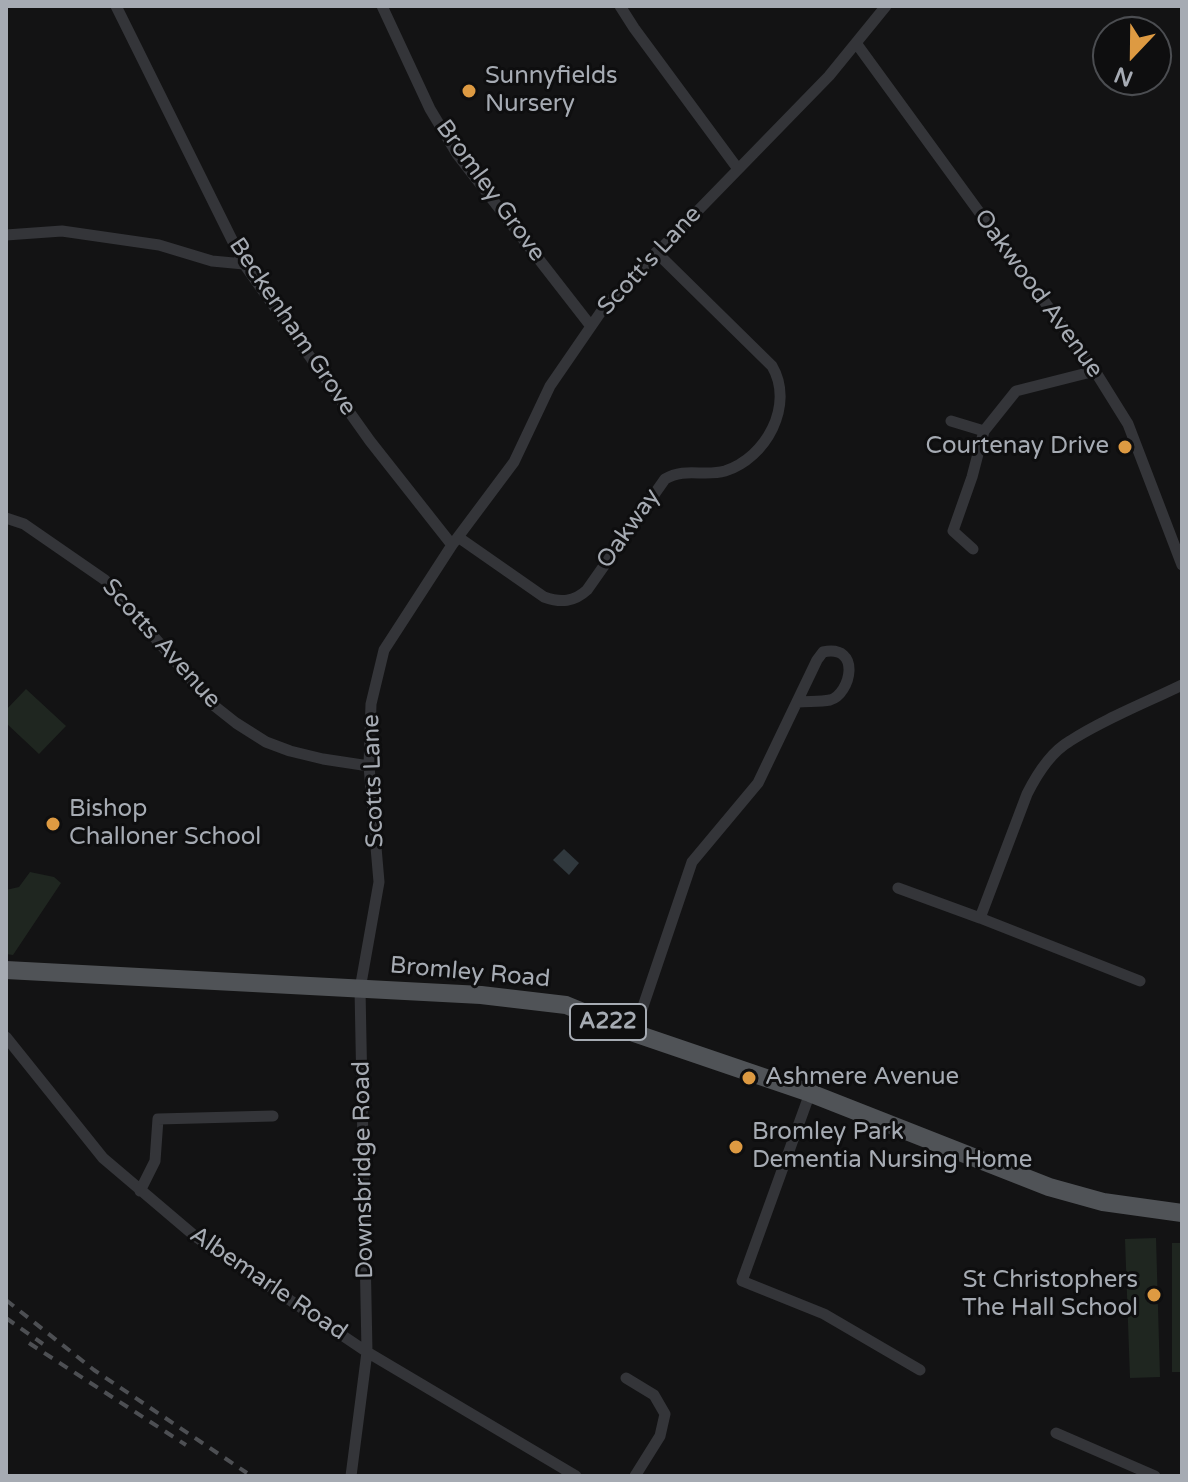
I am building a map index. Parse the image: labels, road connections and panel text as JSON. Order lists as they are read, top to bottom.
{
  "streets": {
    "main road": ["Bromley Road", "A222"],
    "street": [
      "Bromley Grove",
      "Scott's Lane",
      "Oakwood Avenue",
      "Beckenham Grove",
      "Oakway",
      "Scotts Avenue",
      "Scotts Lane",
      "Downsbridge Road",
      "Albemarle Road"
    ]
  },
  "crossings": [
    ["Bromley Grove", "Scott's Lane"],
    ["Scott's Lane", "Oakwood Avenue"],
    ["Scott's Lane", "Beckenham Grove"],
    ["Scott's Lane", "Oakway"],
    ["Scott's Lane", "Scotts Lane"],
    ["Beckenham Grove", "Oakway"],
    ["Beckenham Grove", "Scotts Lane"],
    ["Oakway", "Scotts Lane"],
    ["Scotts Avenue", "Scotts Lane"],
    ["Scotts Lane", "Bromley Road"],
    ["Scotts Lane", "Downsbridge Road"],
    ["Bromley Road", "Downsbridge Road"],
    ["Downsbridge Road", "Albemarle Road"]
  ],
  "places": [
    "Sunnyfields Nursery",
    "Courtenay Drive",
    "Bishop Challoner School",
    "Ashmere Avenue",
    "Bromley Park Dementia Nursing Home",
    "St Christophers The Hall School"
  ],
  "north": "bottom"
}
